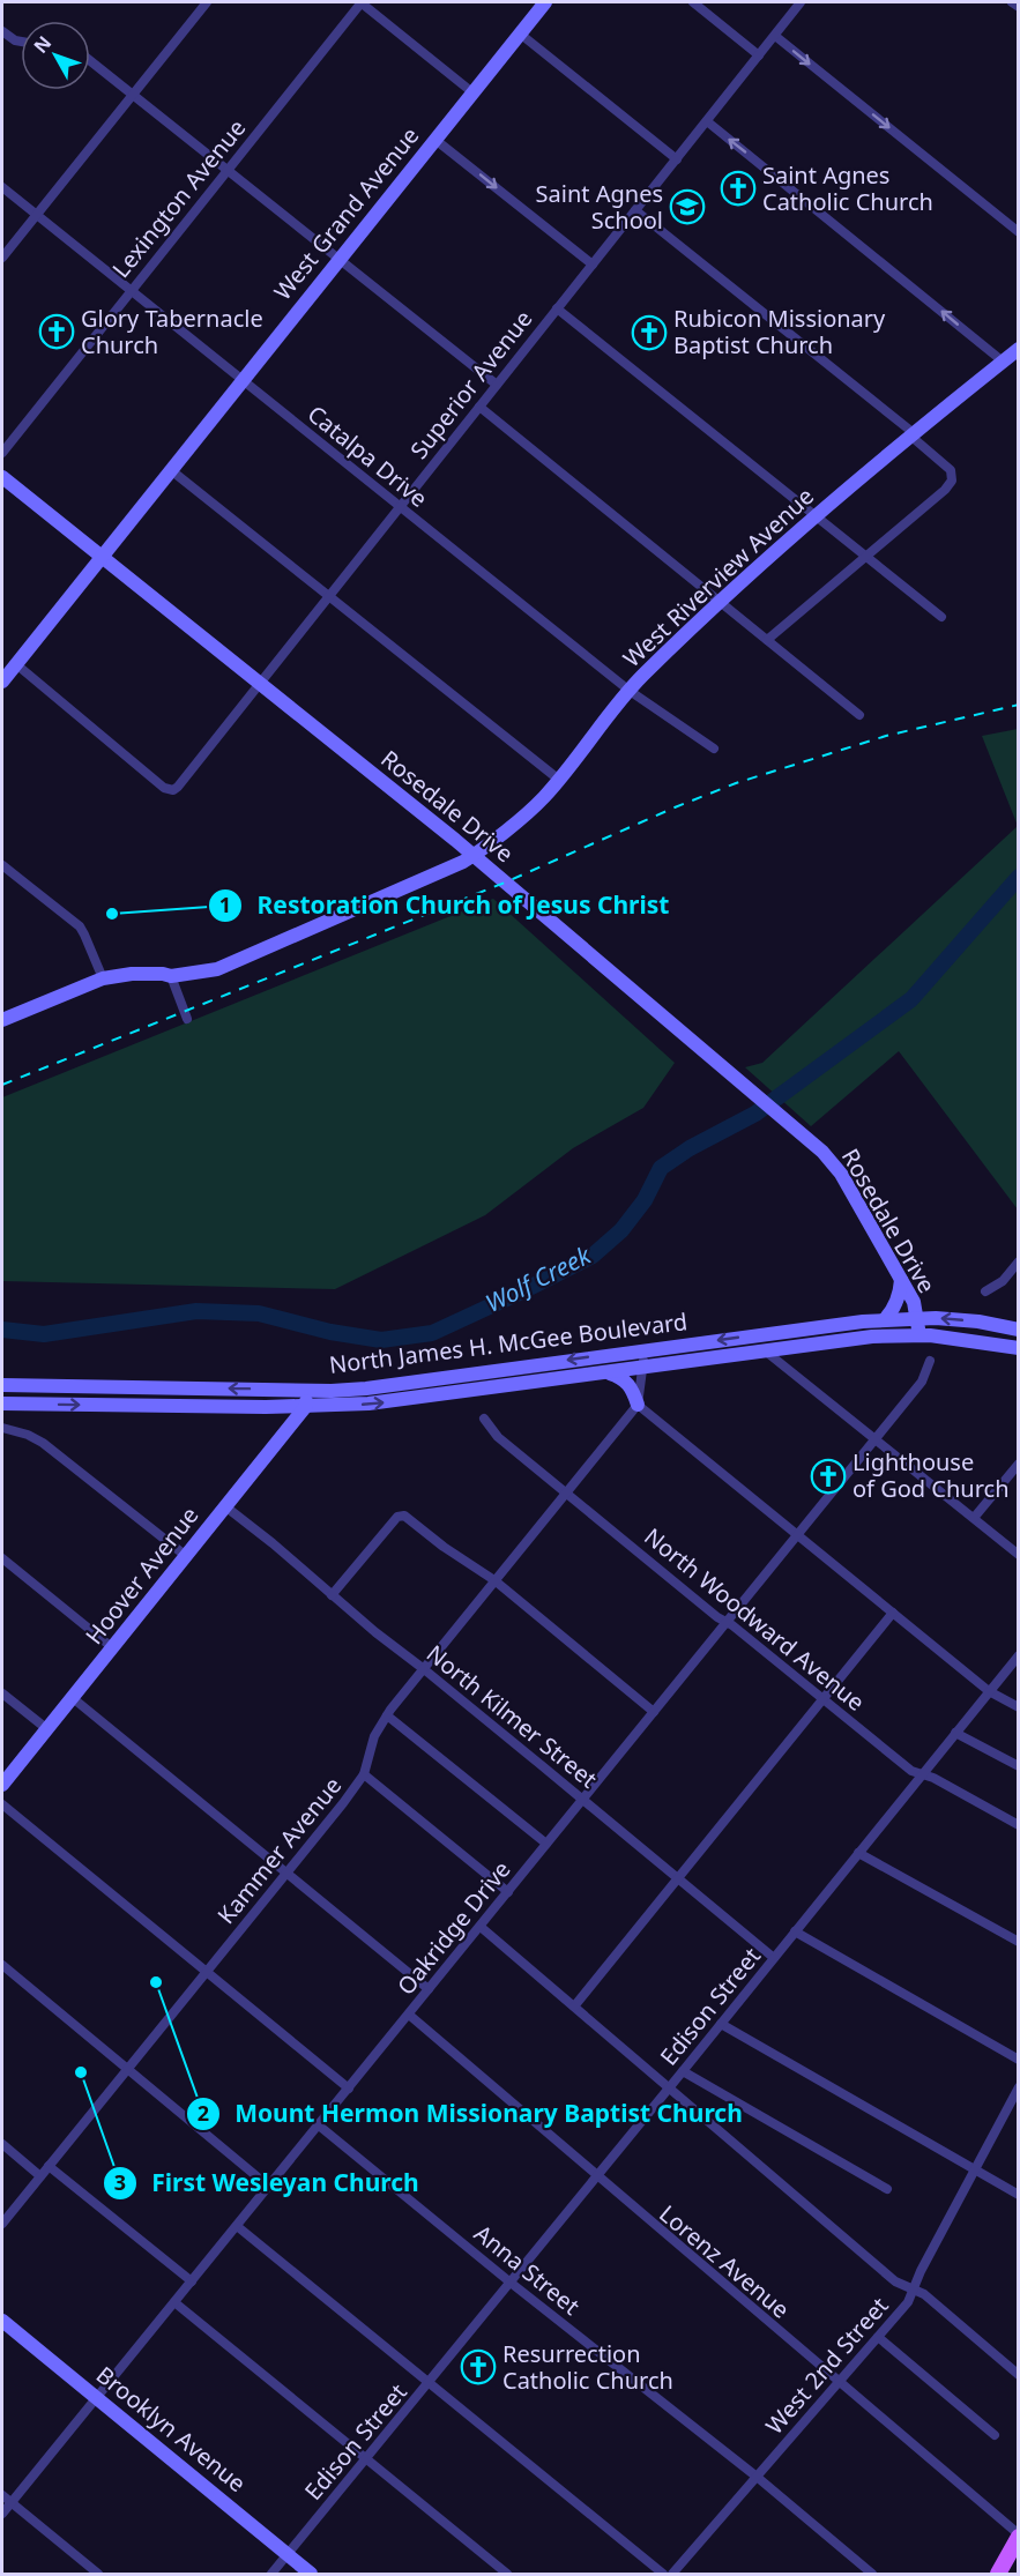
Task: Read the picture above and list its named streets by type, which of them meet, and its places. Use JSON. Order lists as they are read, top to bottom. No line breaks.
{"streets":{"street":["Lexington Avenue","West Grand Avenue","Superior Avenue","Catalpa Drive","West Riverview Avenue","Rosedale Drive","North James H. McGee Boulevard","Hoover Avenue","North Woodward Avenue","North Kilmer Street","Kammer Avenue","Oakridge Drive","Edison Street","Lorenz Avenue","Anna Street","West 2nd Street","Brooklyn Avenue"]},"crossings":[["Lexington Avenue","Catalpa Drive"],["West Grand Avenue","Superior Avenue"],["West Grand Avenue","Catalpa Drive"],["West Grand Avenue","Rosedale Drive"],["Superior Avenue","Catalpa Drive"],["Superior Avenue","Rosedale Drive"],["Catalpa Drive","West Riverview Avenue"],["West Riverview Avenue","Rosedale Drive"],["Rosedale Drive","North James H. McGee Boulevard"],["North James H. McGee Boulevard","Hoover Avenue"],["Hoover Avenue","North Kilmer Street"],["North Woodward Avenue","Kammer Avenue"],["North Woodward Avenue","Oakridge Drive"],["North Woodward Avenue","Edison Street"],["North Kilmer Street","Kammer Avenue"],["North Kilmer Street","Oakridge Drive"],["North Kilmer Street","Edison Street"],["Oakridge Drive","Lorenz Avenue"],["Oakridge Drive","Anna Street"],["Oakridge Drive","Brooklyn Avenue"],["Edison Street","Lorenz Avenue"],["Edison Street","Anna Street"],["Edison Street","Brooklyn Avenue"],["Lorenz Avenue","West 2nd Street"],["Anna Street","West 2nd Street"]],"water":["Wolf Creek"],"places":{"church":["Saint Agnes Catholic Church","Glory Tabernacle Church","Rubicon Missionary Baptist Church","Lighthouse of God Church","Resurrection Catholic Church"],"school or university":["Saint Agnes School"],"other":["Restoration Church of Jesus Christ","Mount Hermon Missionary Baptist Church","First Wesleyan Church"]},"north":"top left"}
